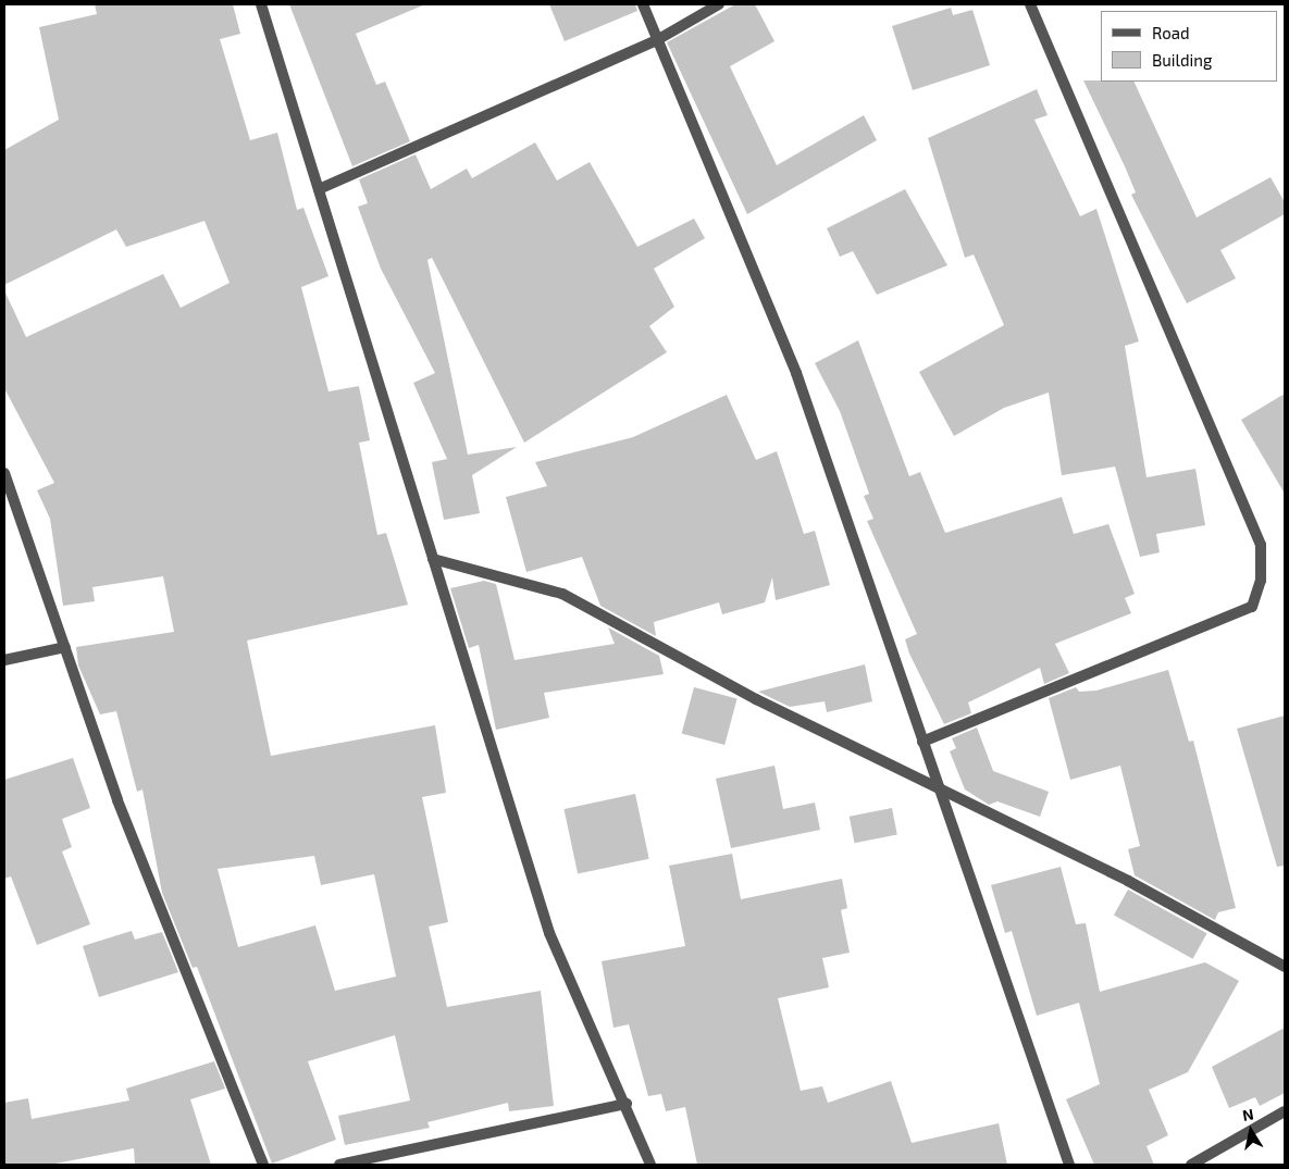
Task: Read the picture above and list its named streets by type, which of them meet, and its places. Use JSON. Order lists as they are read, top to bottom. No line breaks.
{"legend":["Road","Building"],"north":"top"}
